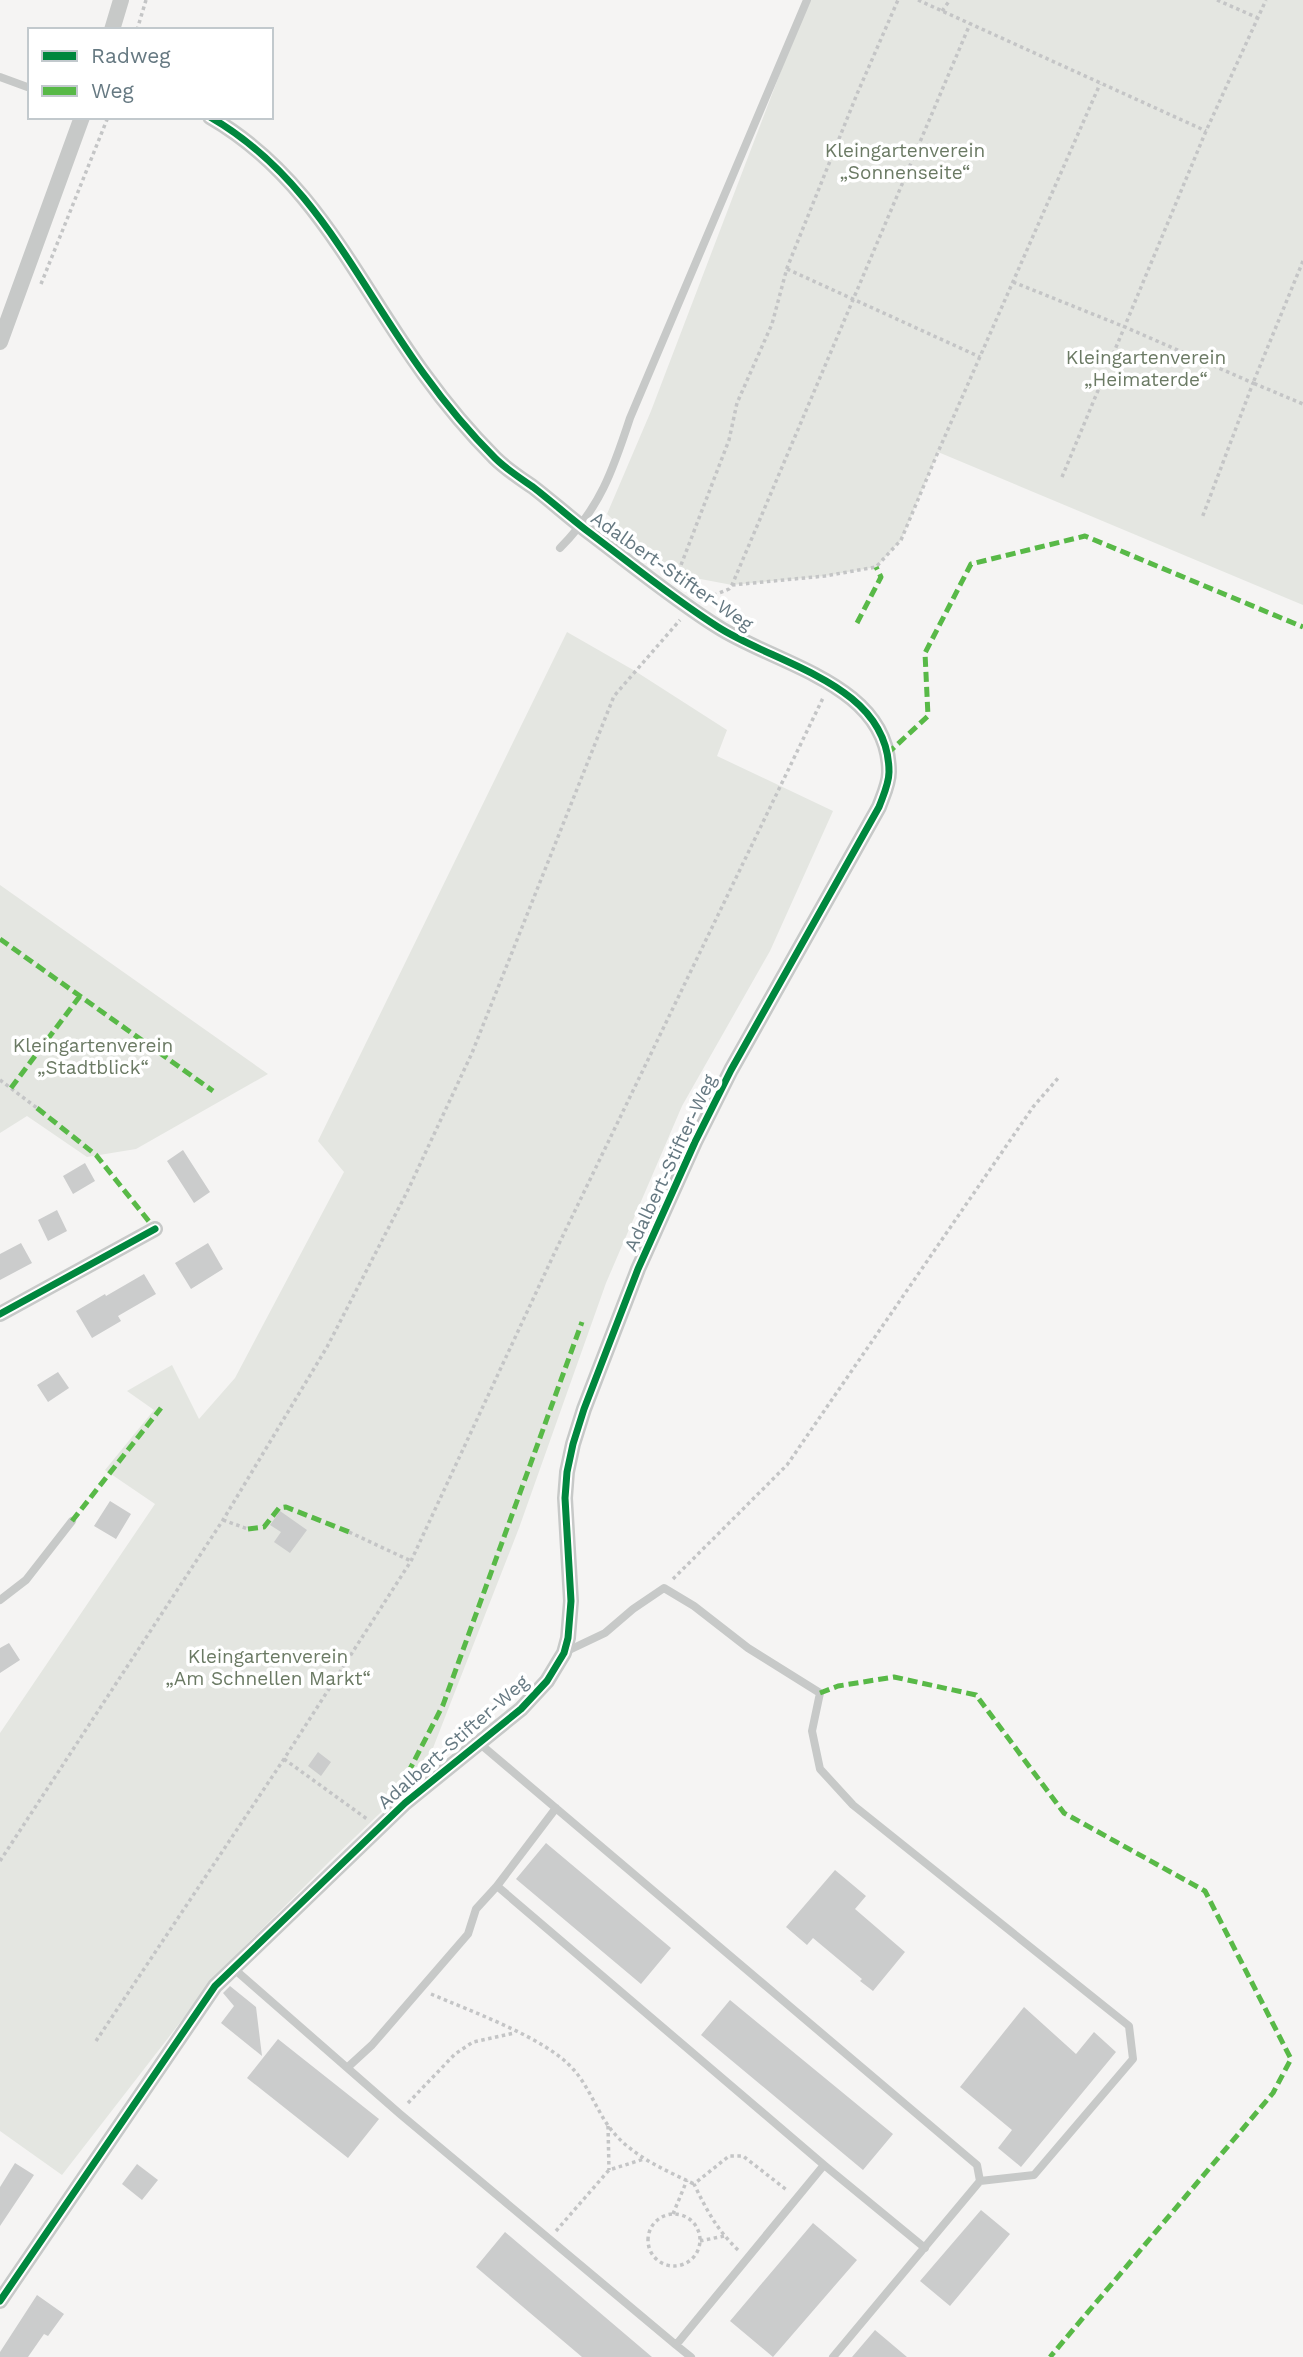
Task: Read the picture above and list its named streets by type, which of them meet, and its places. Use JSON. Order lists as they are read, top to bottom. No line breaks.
{"streets":{"street":["Adalbert-Stifter-Weg"]},"parks":["Kleingartenverein „Sonnenseite“","Kleingartenverein „Heimaterde“","Kleingartenverein „Stadtblick“","Kleingartenverein „Am Schnellen Markt“"],"legend":["Radweg","Weg"]}
